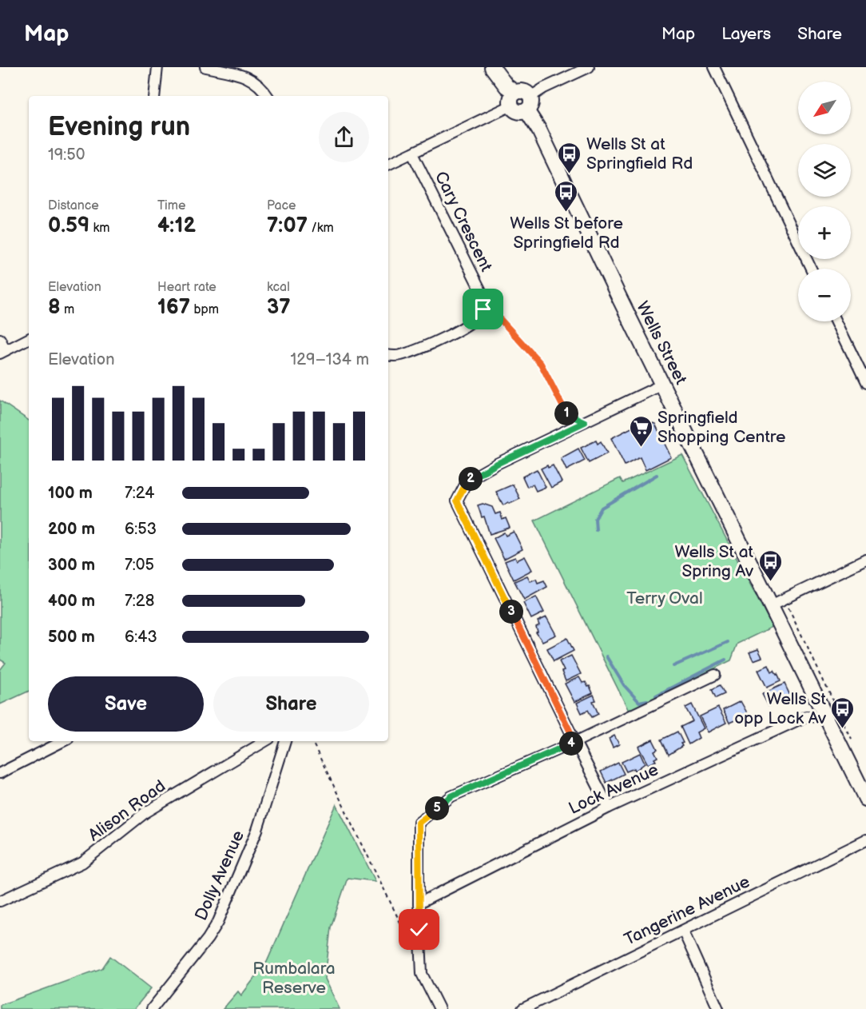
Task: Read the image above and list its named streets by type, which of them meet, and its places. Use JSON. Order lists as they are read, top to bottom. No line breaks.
{"streets":{"street":["Cary Crescent","Wells Street","Lock Avenue","Alison Road","Dolly Avenue","Tangerine Avenue"]},"crossings":[["Wells Street","Lock Avenue"]],"parks":["Terry Oval","Rumbalara Reserve"],"places":{"bus stop":["Wells St at Springfield Rd","Wells St before Springfield Rd","Wells St at Spring Av","Wells St opp Lock Av"],"supermarket":["Springfield Shopping Centre"]},"north":"bottom left","page":{"header":"Map","nav":["Map","Layers","Share"],"map_buttons":["+","−"],"heading":["Evening run","19:50"],"stats":[["Distance","0.59 km"],["Time","4:12"],["Pace","7:07 /km"],["Elevation","8 m"],["Heart rate","167 bpm"],["kcal","37"]],"chart":["Elevation","129–134 m"],"pins":["1","2","3","4","5"],"list":[{"name":"100 m","note":"7:24"},{"name":"200 m","note":"6:53"},{"name":"300 m","note":"7:05"},{"name":"400 m","note":"7:28"},{"name":"500 m","note":"6:43"}],"buttons":["Save","Share"]}}
